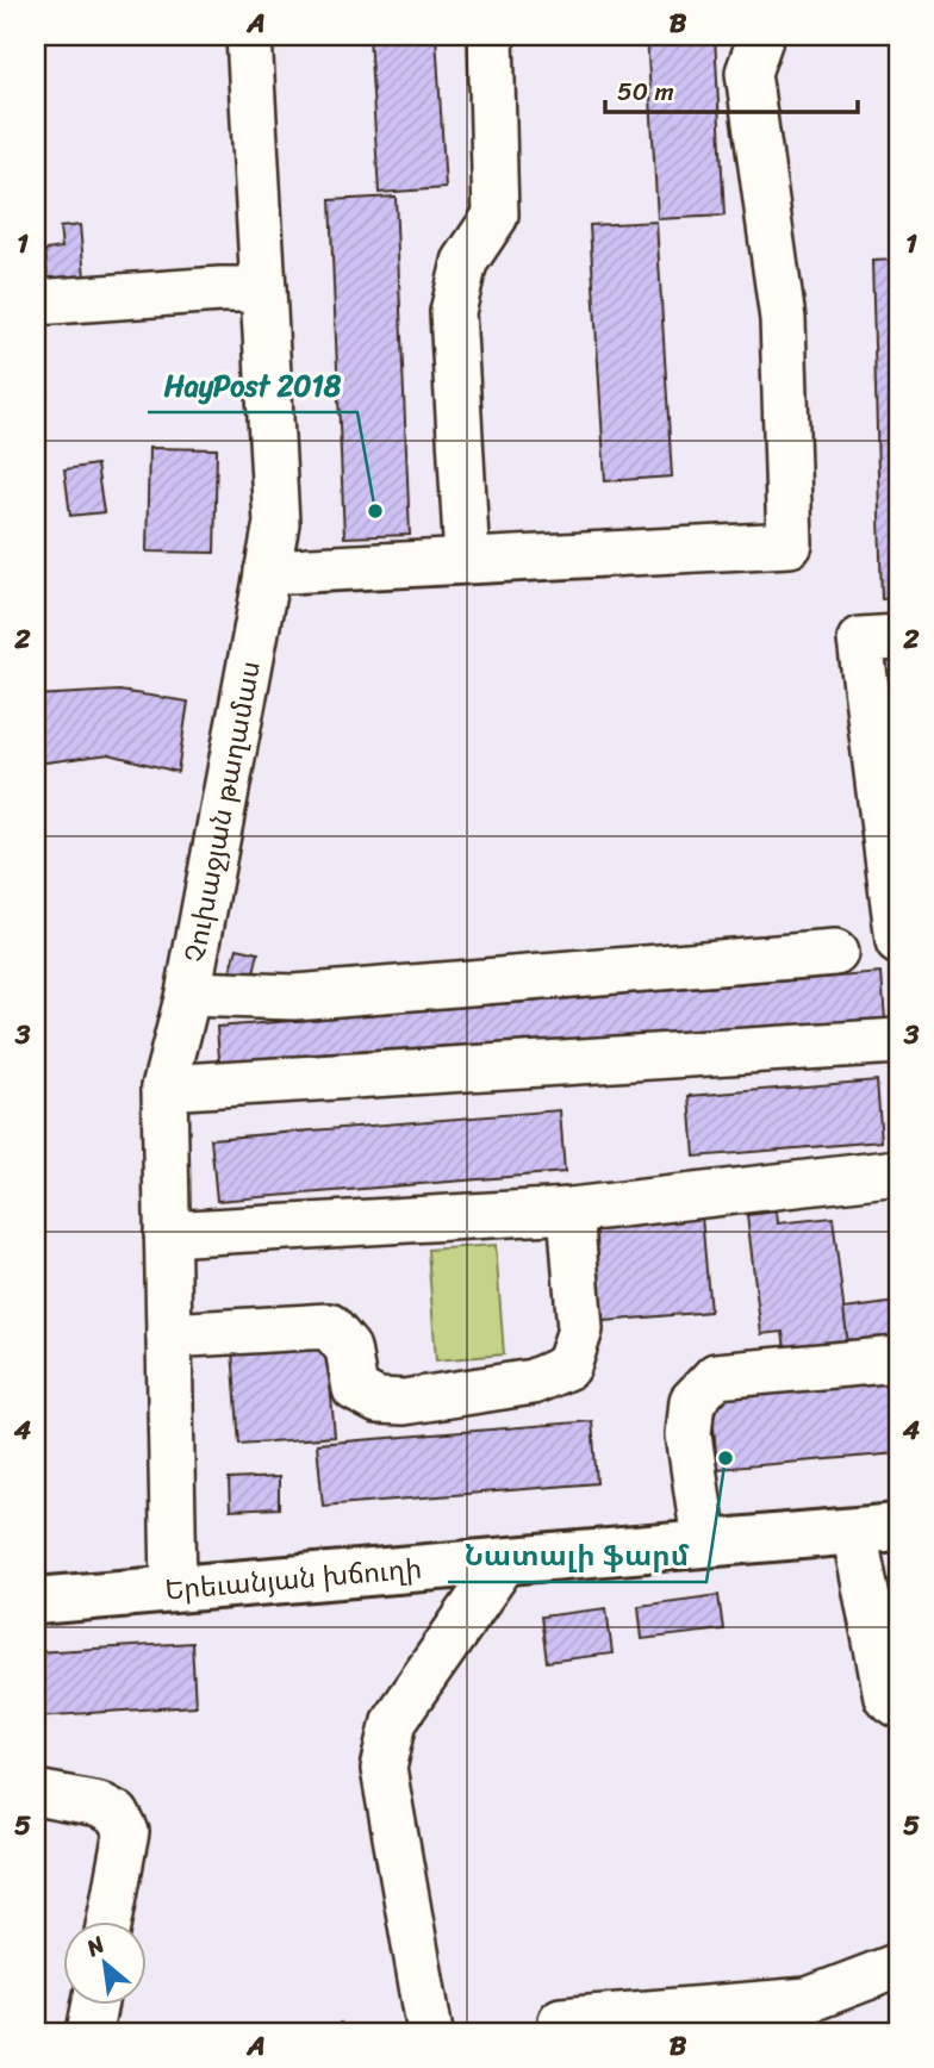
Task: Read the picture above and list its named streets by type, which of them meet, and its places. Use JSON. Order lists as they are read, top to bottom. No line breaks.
{"streets":{"highway":["Երեւանյան խճուղի"],"street":["Չուխաջյան թաղամաս"]},"crossings":[["Չուխաջյան թաղամաս","Երեւանյան խճուղի"]],"places":["HayPost 2018","Նատալի ֆարմ"],"scale_bar":"50 m","north":"top left","grid":{"columns":["A","B"],"rows":["1","2","3","4","5"]}}
